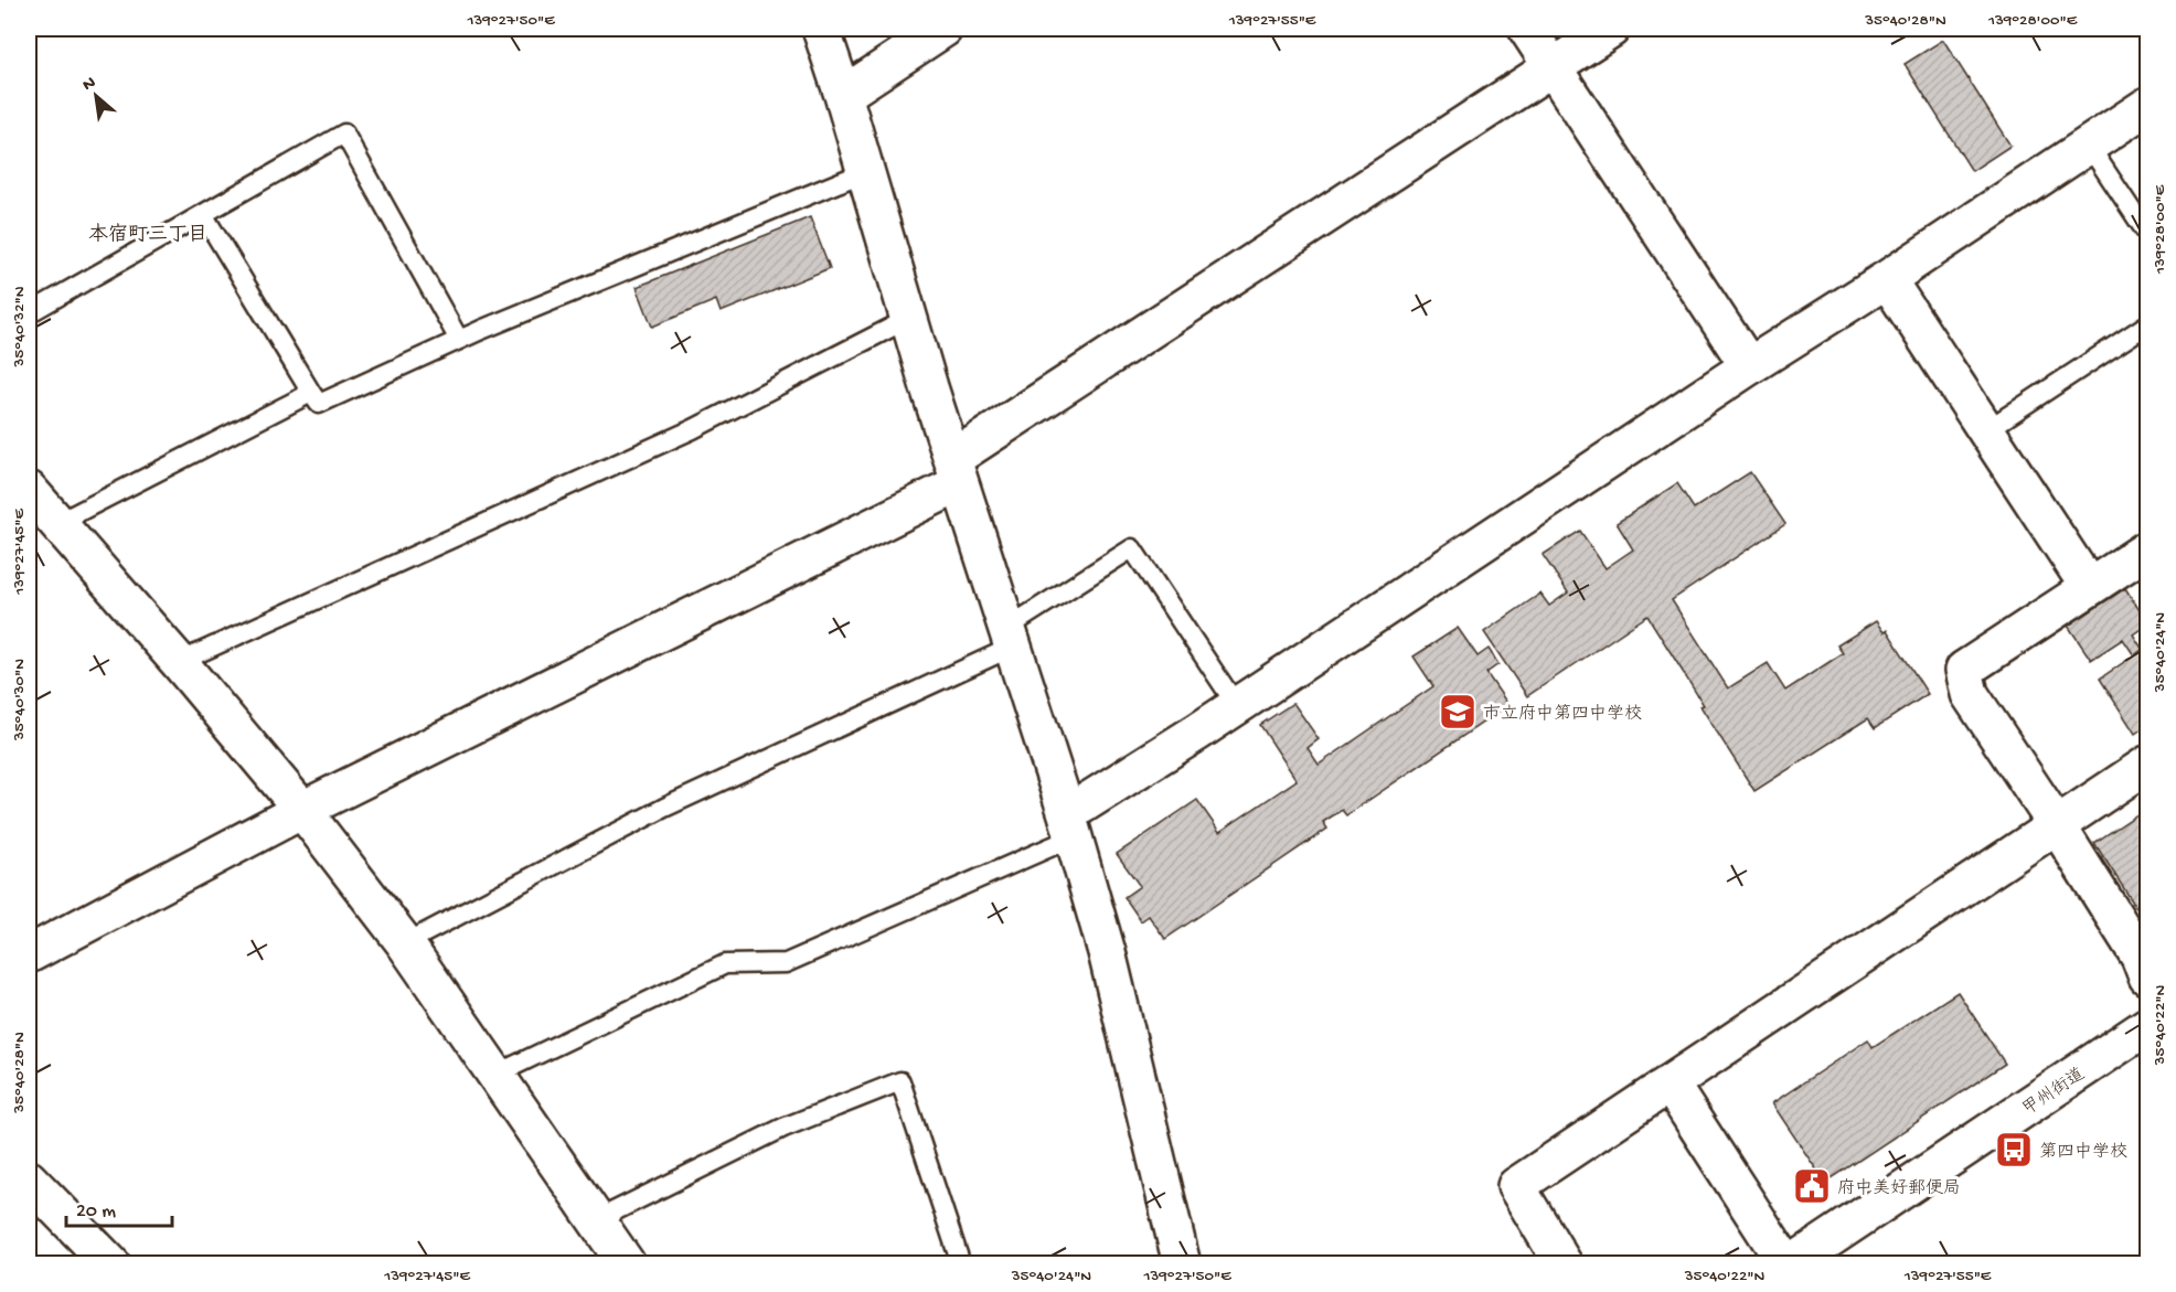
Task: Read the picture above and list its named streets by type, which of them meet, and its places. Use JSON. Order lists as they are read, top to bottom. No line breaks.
{"streets":{"main road":["甲州街道"]},"districts":["本宿町三丁目"],"places":{"school or university":["市立府中第四中学校"],"bus stop":["第四中学校"],"public building":["府中美好郵便局"]},"scale_bar":"20 m","north":"top left","coordinates":["139°27'50\"E","139°27'55\"E","35°40'28\"N","139°28'00\"E","35°40'32\"N","139°27'45\"E","35°40'24\"N","35°40'30\"N","35°40'22\"N"]}
